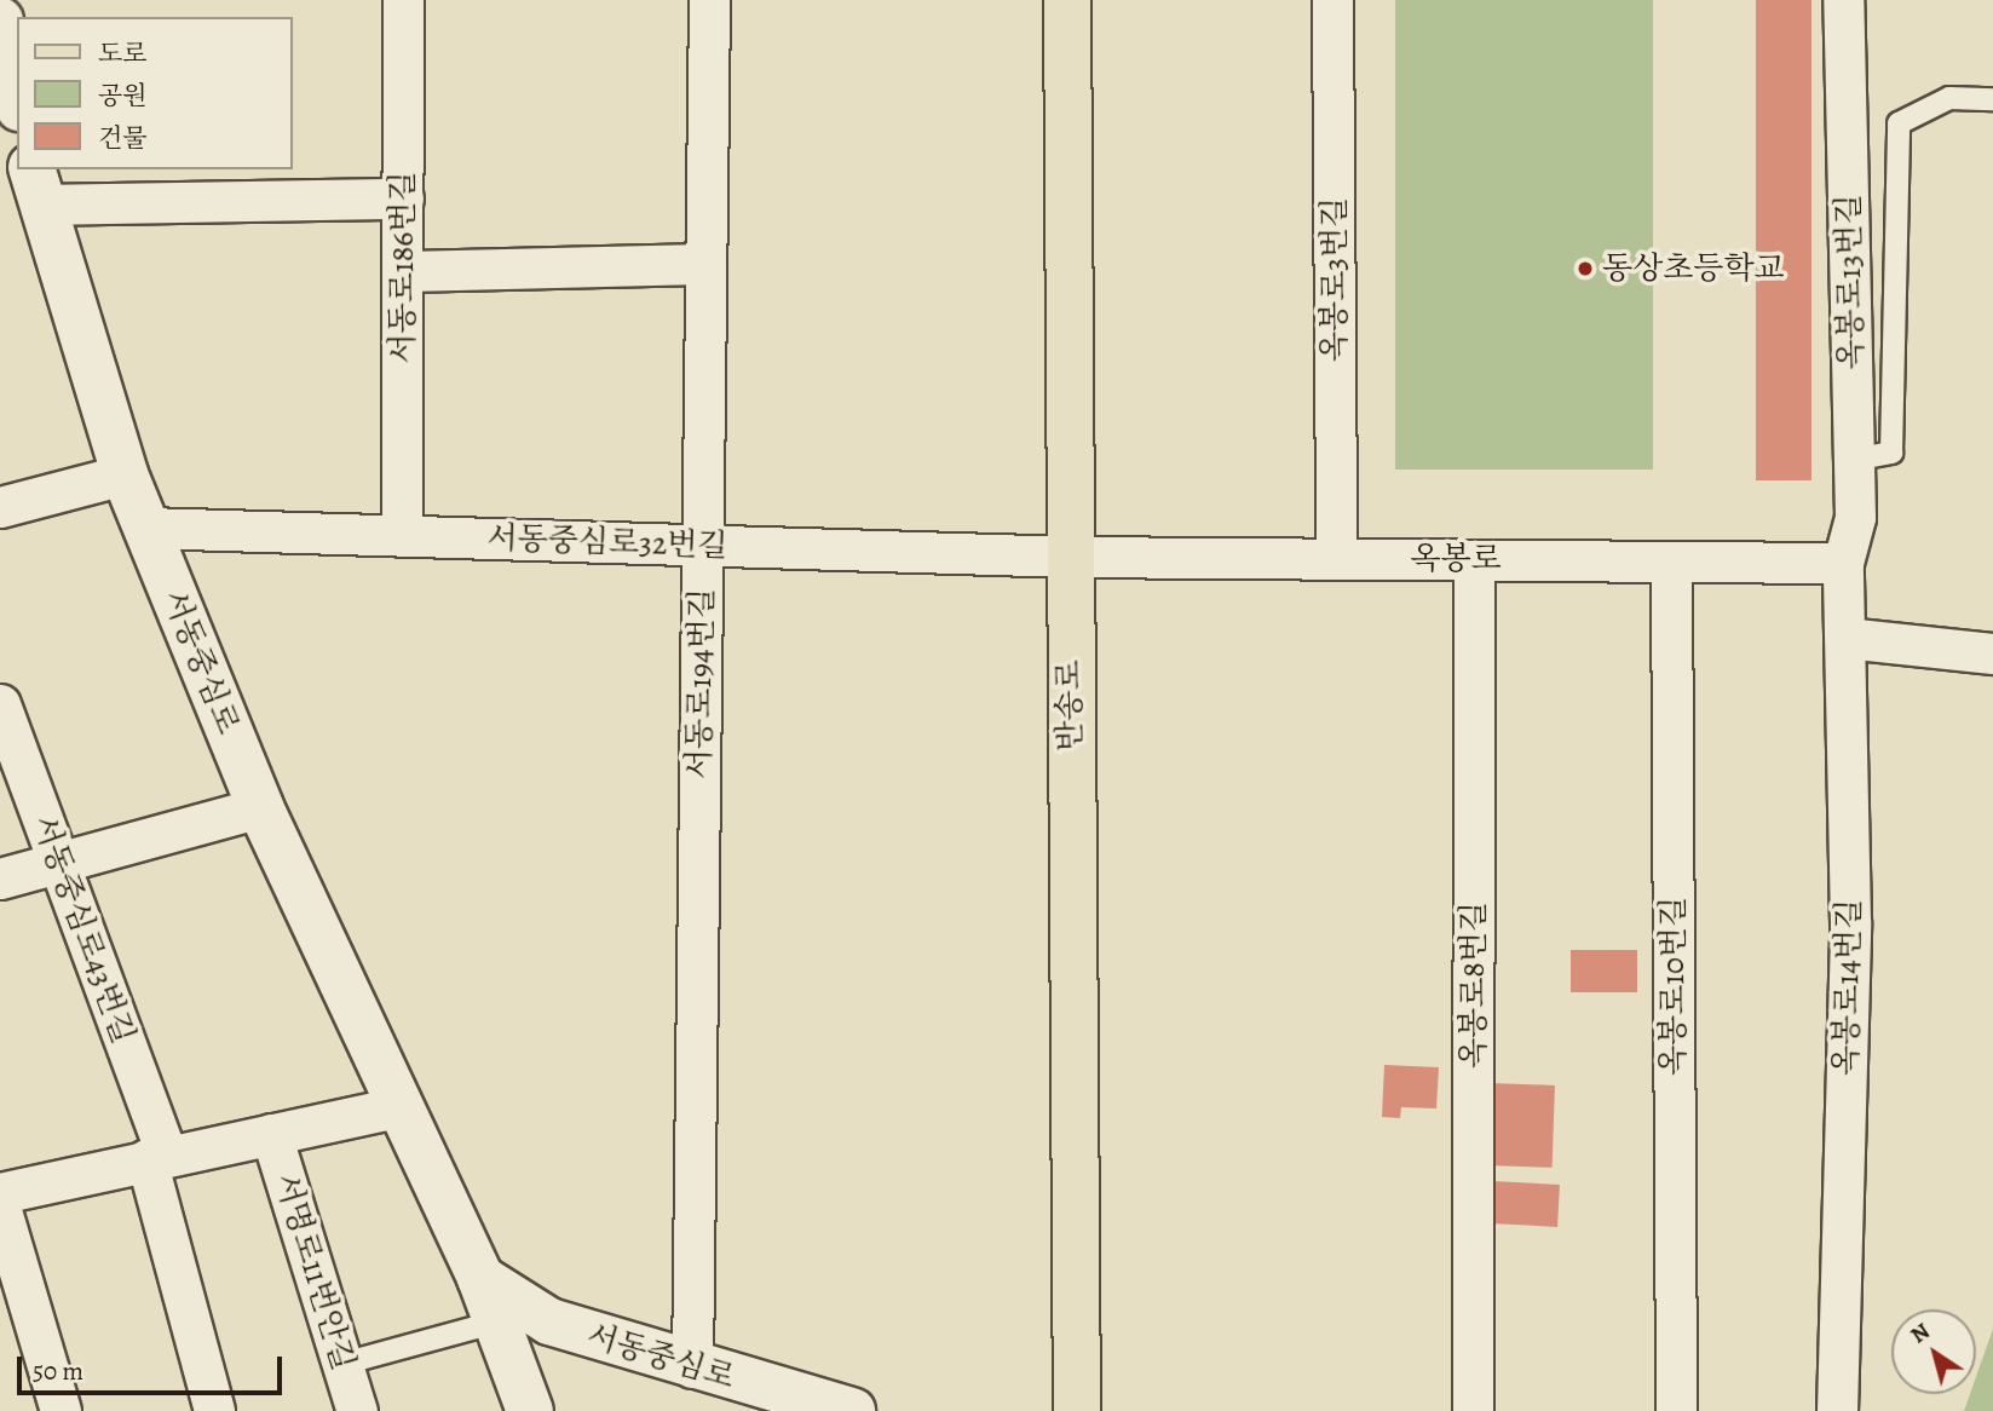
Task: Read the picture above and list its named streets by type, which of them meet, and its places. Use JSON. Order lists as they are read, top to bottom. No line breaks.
{"streets":{"main road":["반송로"],"street":["서동로186번길","옥봉로3번길","옥봉로13번길","서동중심로32번길","옥봉로","서동중심로","서동로194번길","서동중심로43번길","옥봉로8번길","옥봉로10번길","옥봉로14번길","서명로11번안길"]},"crossings":[["서동로186번길","서동중심로32번길"],["서동로186번길","서동중심로"],["옥봉로3번길","옥봉로"],["옥봉로13번길","옥봉로"],["옥봉로13번길","옥봉로14번길"],["서동중심로32번길","옥봉로"],["서동중심로32번길","서동중심로"],["서동중심로32번길","서동로194번길"],["서동중심로32번길","반송로"],["옥봉로","반송로"],["옥봉로","옥봉로8번길"],["옥봉로","옥봉로10번길"],["옥봉로","옥봉로14번길"],["서동중심로","서동로194번길"]],"places":["동상초등학교"],"legend":["도로","공원","건물"],"scale_bar":"50 m","north":"top left"}
